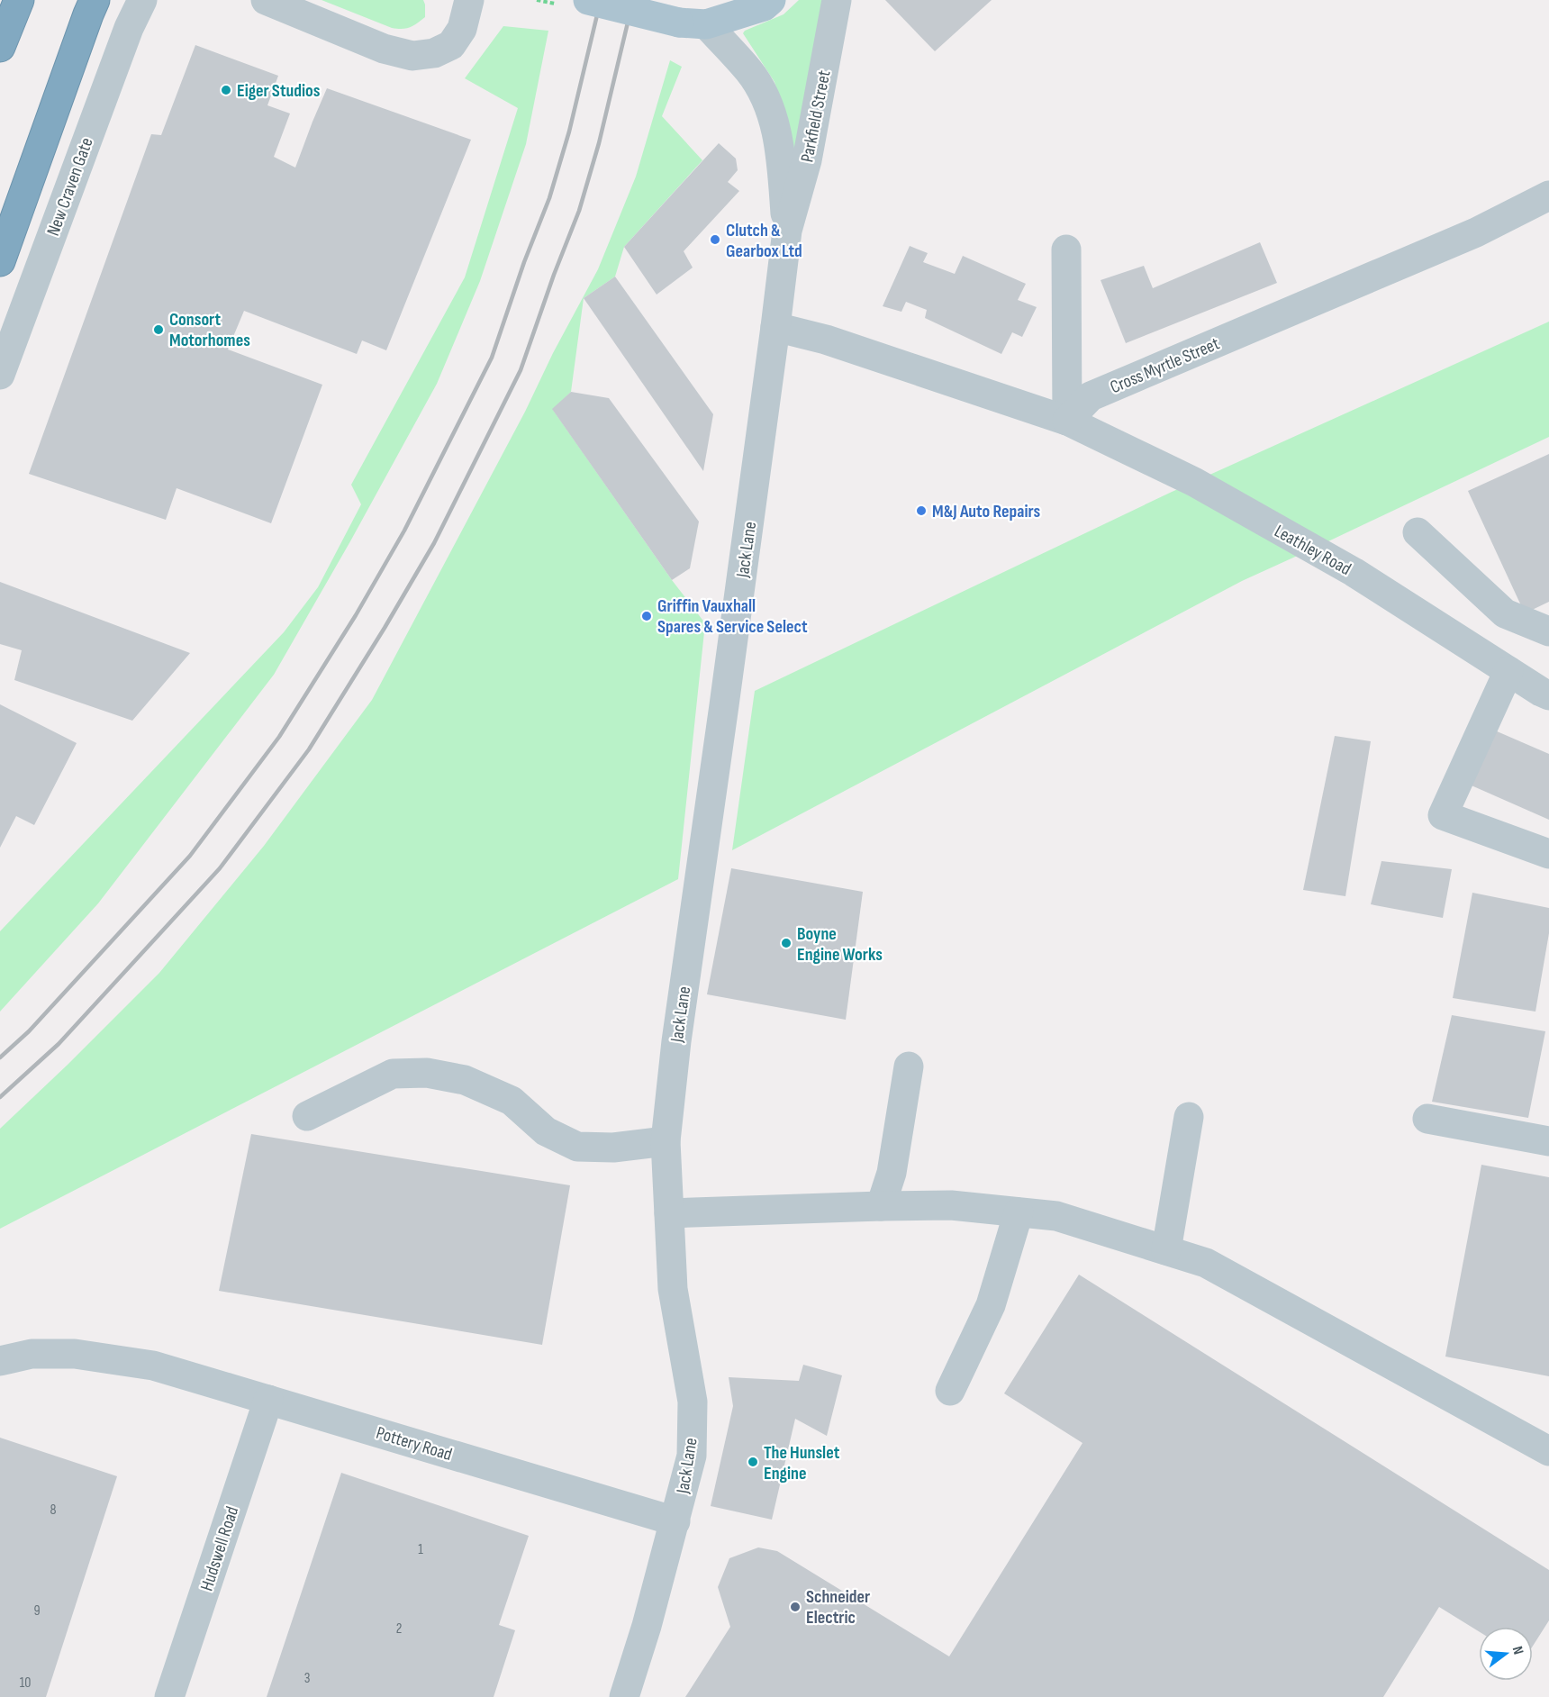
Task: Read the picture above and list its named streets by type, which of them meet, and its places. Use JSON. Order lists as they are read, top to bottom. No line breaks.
{"streets":{"street":["Parkfield Street","New Craven Gate","Cross Myrtle Street","Jack Lane","Leathley Road","Pottery Road","Hudswell Road"]},"crossings":[["Parkfield Street","Jack Lane"],["Cross Myrtle Street","Leathley Road"],["Jack Lane","Pottery Road"],["Pottery Road","Hudswell Road"]],"places":["Eiger Studios","Clutch & Gearbox Ltd","Consort Motorhomes","M&J Auto Repairs","Griffin Vauxhall Spares & Service Select","Boyne Engine Works","The Hunslet Engine","Schneider Electric"],"house_numbers":["8","1","9","2","3","10"],"north":"right"}
